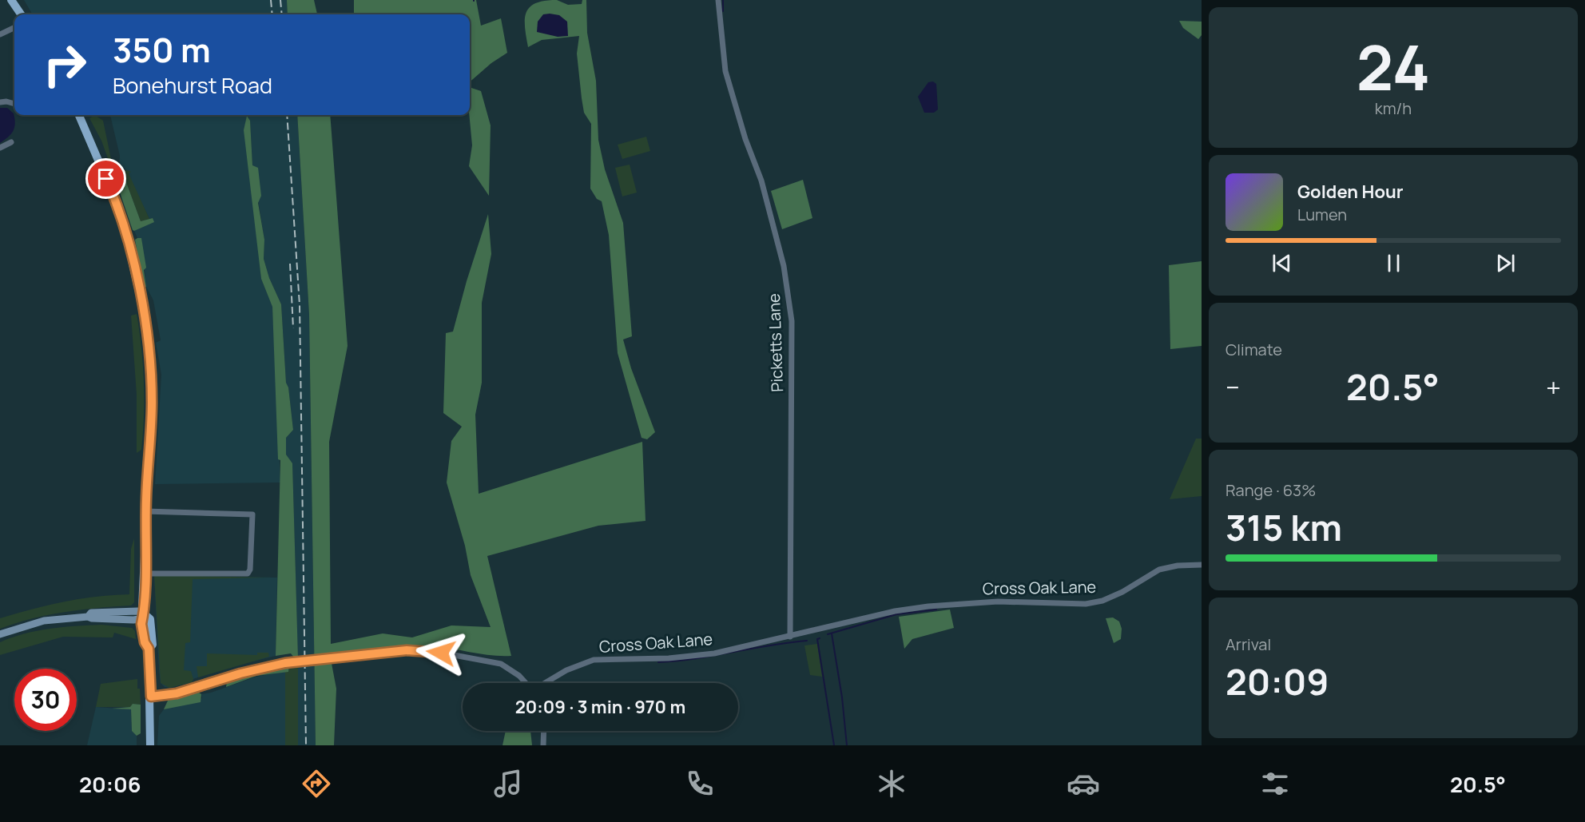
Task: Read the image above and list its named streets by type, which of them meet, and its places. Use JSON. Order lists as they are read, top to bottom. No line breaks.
{"streets":{"street":["Picketts Lane","Cross Oak Lane"]},"crossings":[["Picketts Lane","Cross Oak Lane"]],"page":{"tile":[["24","km/h"],"Climate",["Range · 63%","315 km"],["Arrival","20:09"]],"turn":["350 m","Bonehurst Road"],"song":["Golden Hour","Lumen"],"heat":["−","20.5°","+"],"limit":"30","trip":"20:09 · 3 min · 970 m","tabs":["20:06","20.5°"]}}
